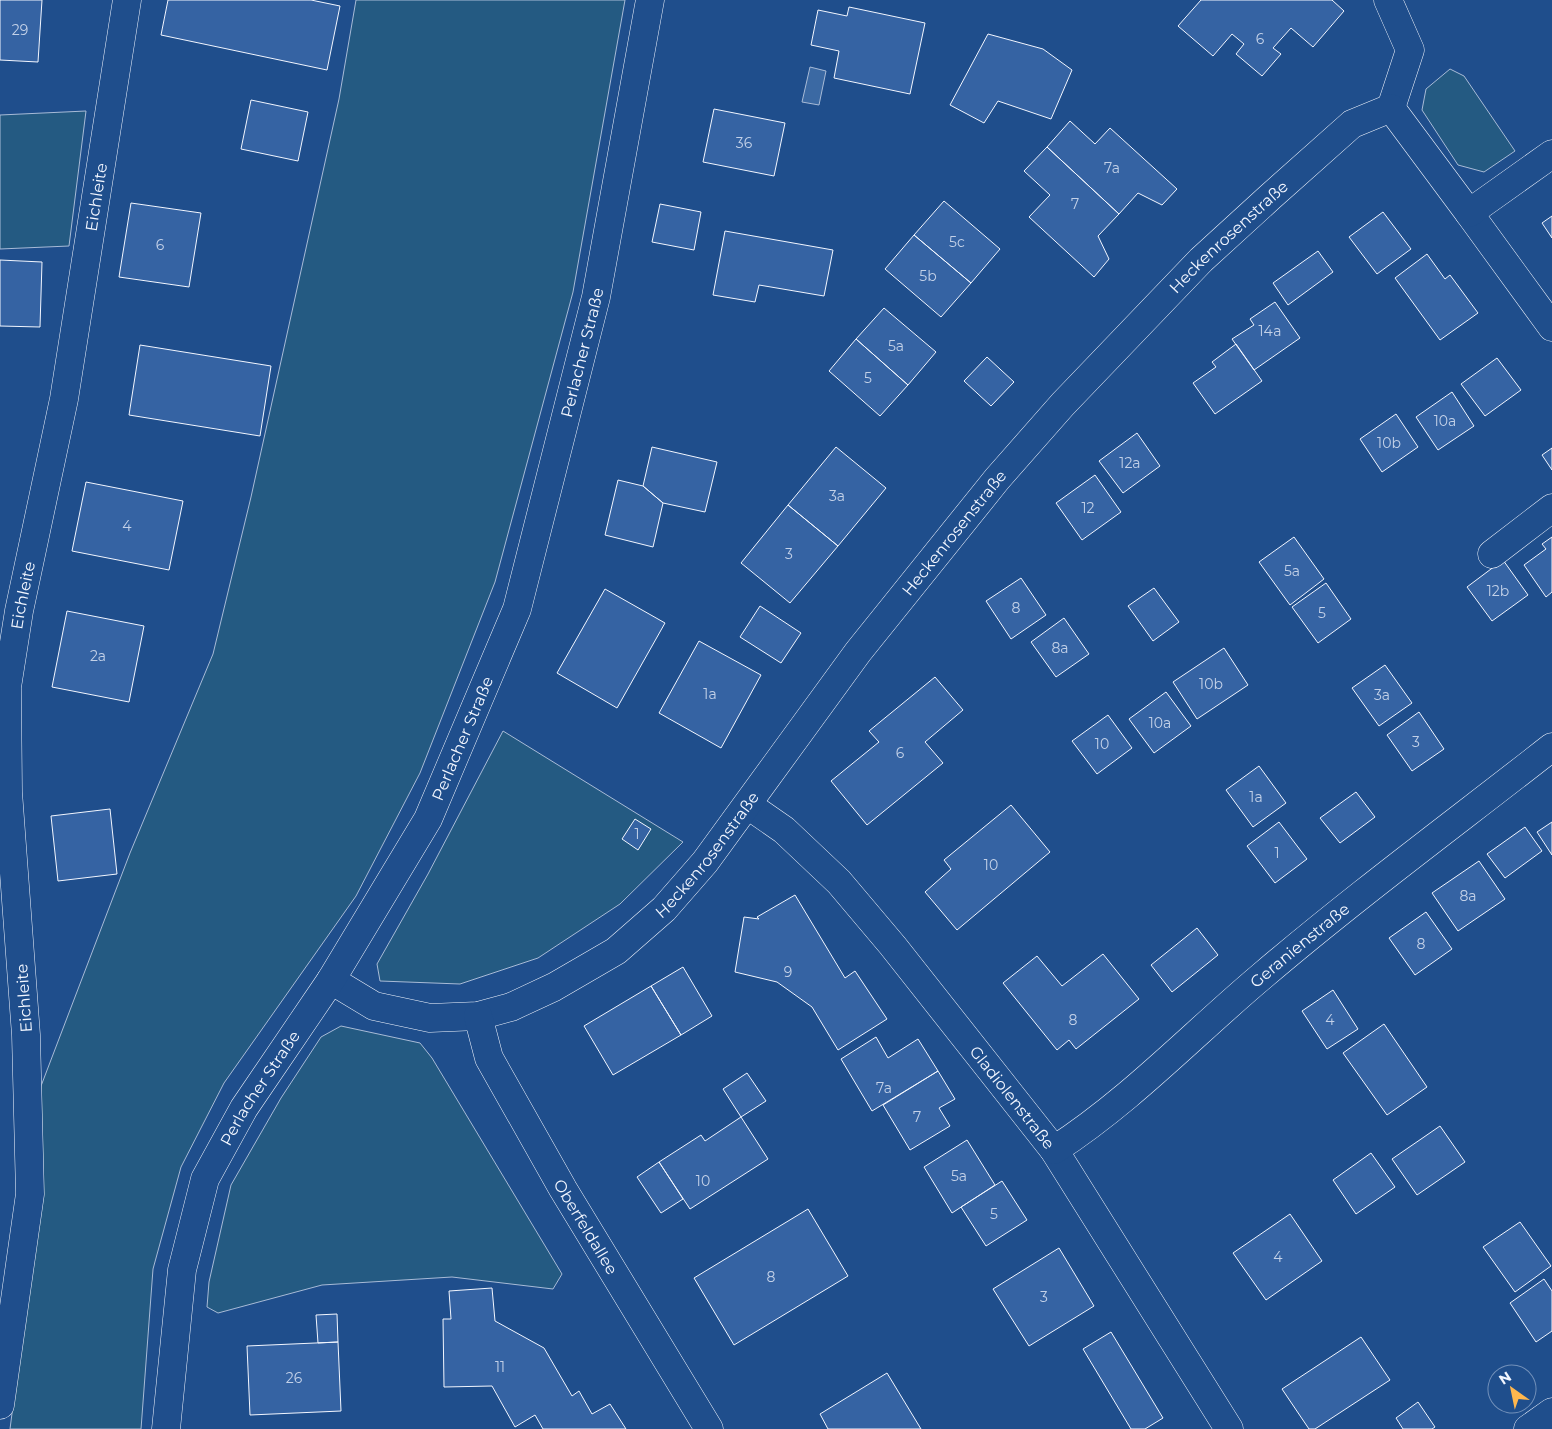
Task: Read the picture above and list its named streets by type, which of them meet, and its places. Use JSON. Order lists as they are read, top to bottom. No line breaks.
{"streets":{"street":["Eichleite","Heckenrosenstraße","Perlacher Straße","Geranienstraße","Gladiolenstraße","Oberfeldallee"]},"crossings":[["Heckenrosenstraße","Perlacher Straße"],["Heckenrosenstraße","Gladiolenstraße"],["Heckenrosenstraße","Oberfeldallee"],["Geranienstraße","Gladiolenstraße"]],"house_numbers":["29","6","36","7a","7","5c","6","5b","14a","5a","5","10a","10b","12a","3a","12","4","3","5a","12b","8","5","8a","2a","10b","1a","3a","10a","3","10","6","1a","1","1","10","8a","8","9","8","4","7a","7","5a","10","5","4","8","3","11","26"],"north":"top left"}
